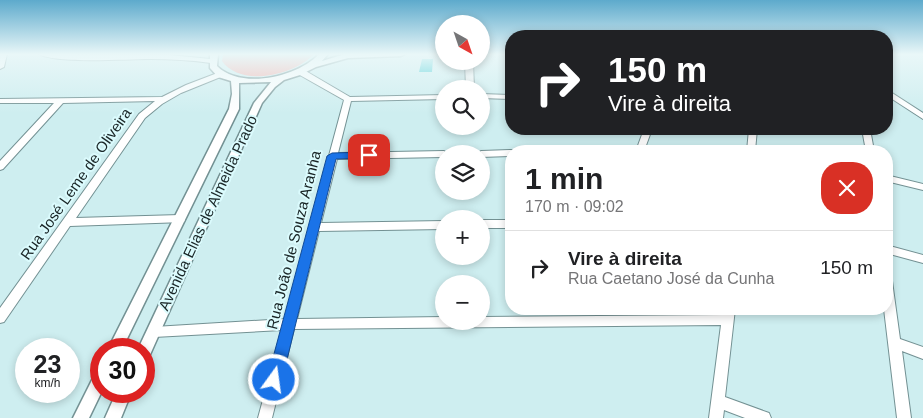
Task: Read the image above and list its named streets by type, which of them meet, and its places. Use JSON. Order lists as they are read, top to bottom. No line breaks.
{"streets":{"street":["Rua José Leme de Oliveira","Avenida Elias de Almeida Prado","Rua João de Souza Aranha"]},"north":"bottom right","page":{"map_buttons":["+","−"],"turn":["150 m","Vire à direita"],"heading":["1 min","170 m · 09:02"],"list":[{"name":"Vire à direita","note":"Rua Caetano José da Cunha","value":"150 m"}],"speed":"23 km/h","limit":"30"}}
